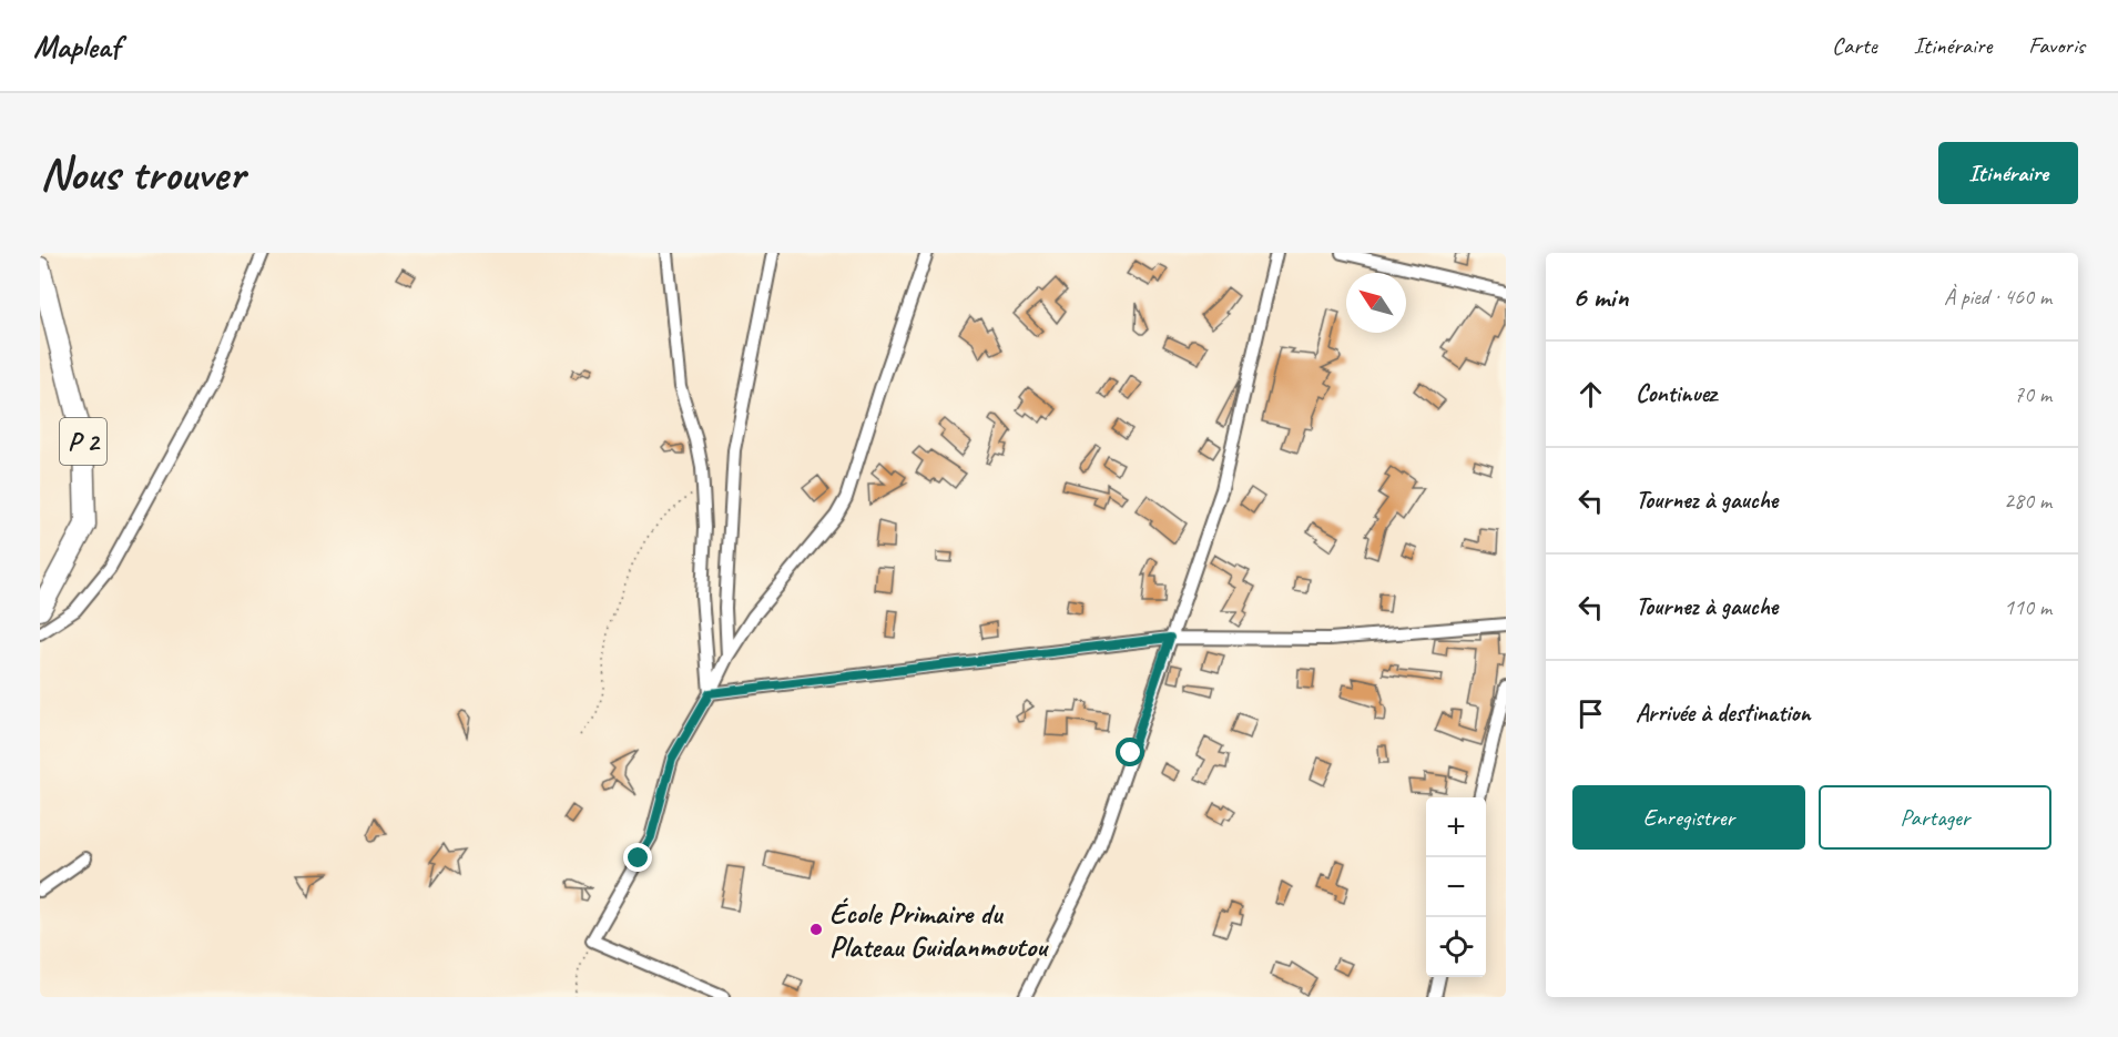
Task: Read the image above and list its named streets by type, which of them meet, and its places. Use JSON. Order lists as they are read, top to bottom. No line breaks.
{"streets":{"main road":["P 2"]},"places":["École Primaire du Plateau Guidanmoutou"],"north":"top left","page":{"header":"Mapleaf","nav":["Carte","Itinéraire","Favoris"],"buttons":["Itinéraire",["Enregistrer","Partager"]],"title":"Nous trouver","heading":["6 min","À pied · 460 m"],"list":[["Continuez","70 m"],["Tournez à gauche","280 m"],["Tournez à gauche","110 m"],"Arrivée à destination"],"map_buttons":["+","−"]}}
